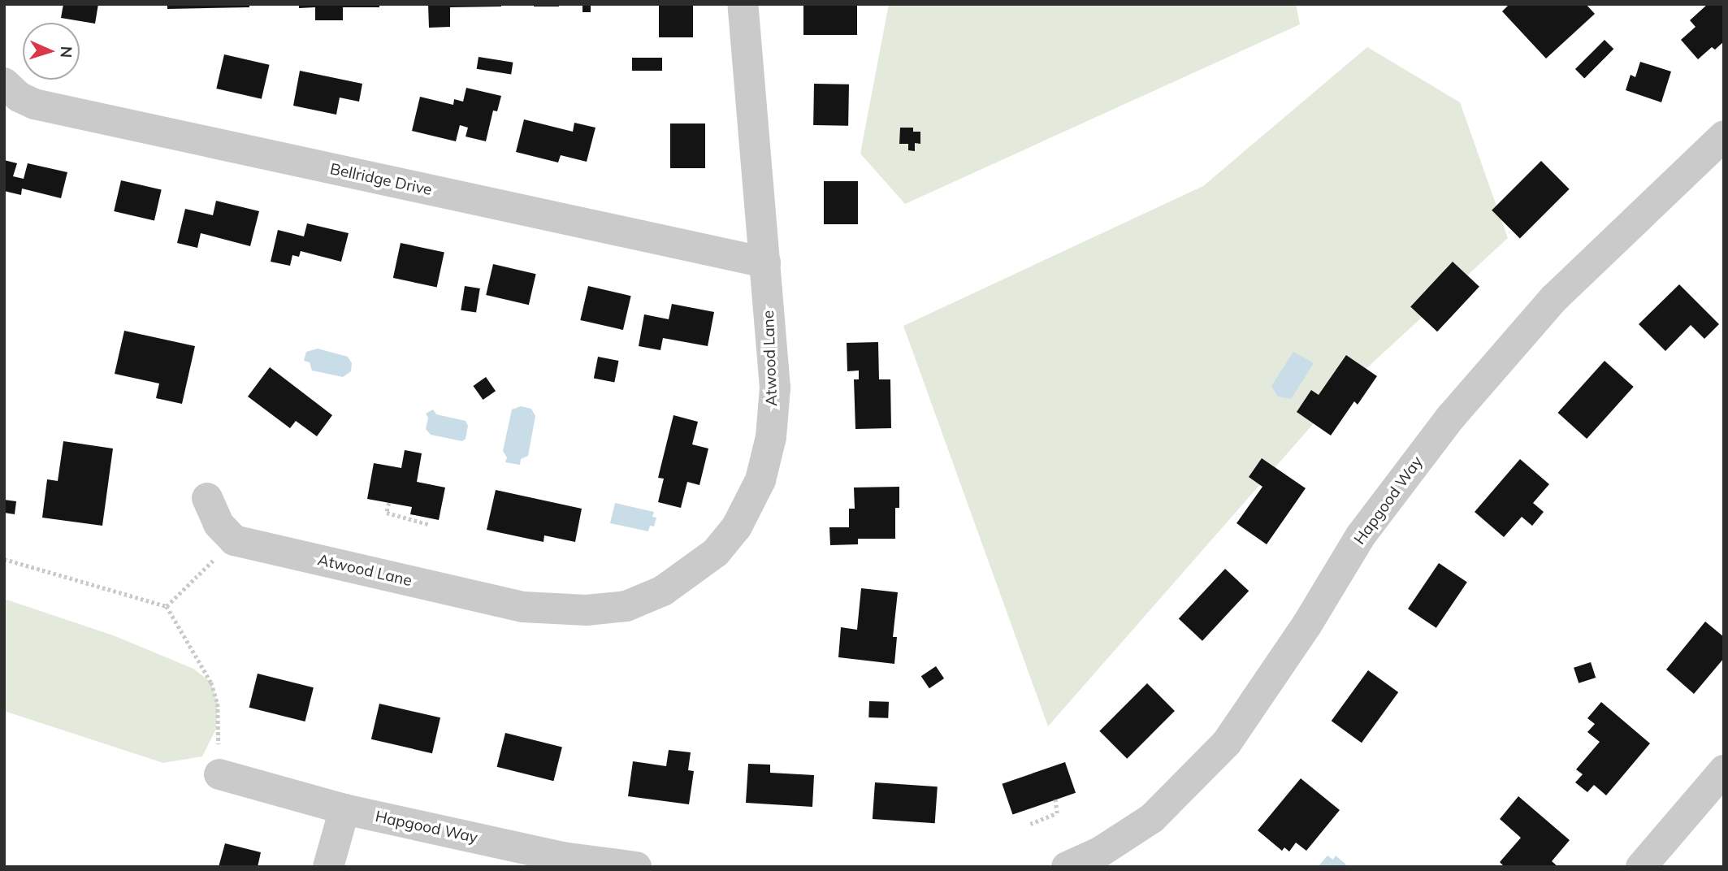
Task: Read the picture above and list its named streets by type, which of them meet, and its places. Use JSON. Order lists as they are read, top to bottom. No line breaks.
{"streets":{"street":["Bellridge Drive","Atwood Lane","Hapgood Way"]},"crossings":[["Bellridge Drive","Atwood Lane"]],"north":"right"}
